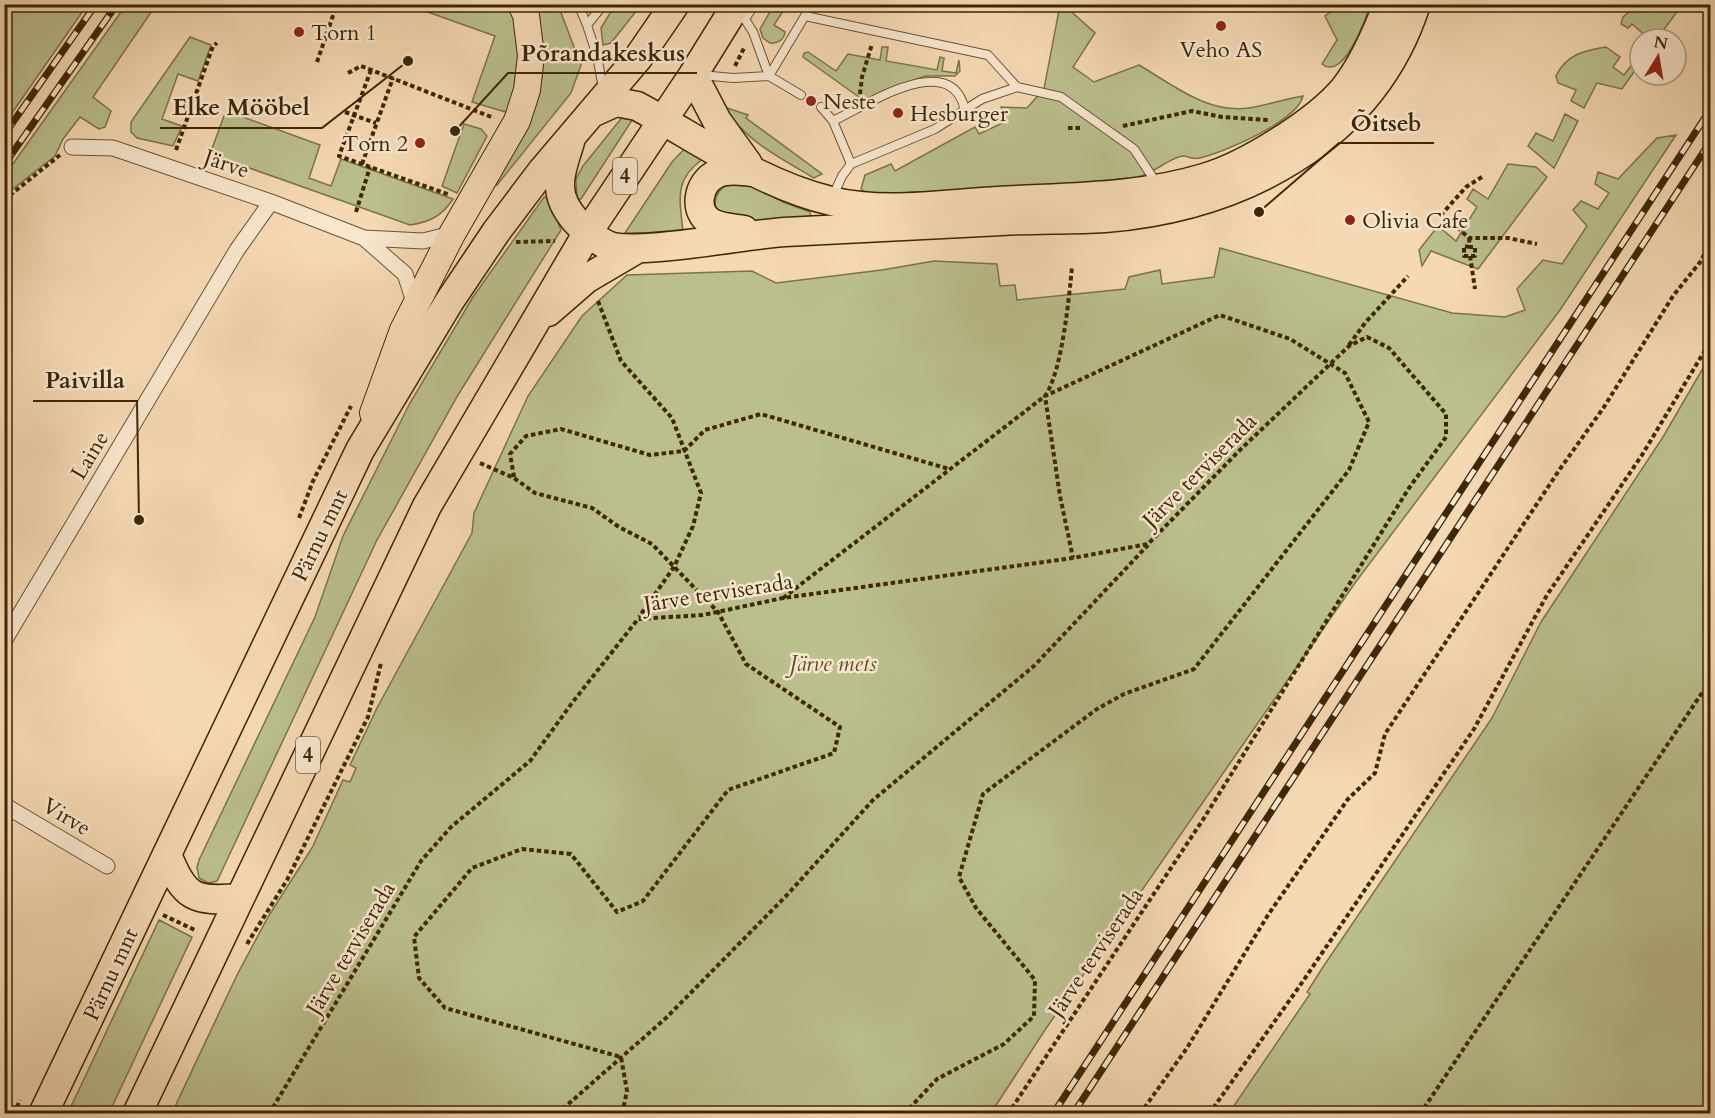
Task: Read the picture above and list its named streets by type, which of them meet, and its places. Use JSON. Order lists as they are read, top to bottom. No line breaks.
{"streets":{"highway":["4","Pärnu mnt"],"street":["Järve","Laine","Virve"],"path":["Järve terviserada"]},"crossings":[["Järve","Laine"]],"parks":["Järve mets"],"places":["Veho AS","Torn 1","Elke Mööbel","Neste","Hesburger","Põrandakeskus","Torn 2","Õitseb","Olivia Cafe","Paivilla"],"north":"top"}
